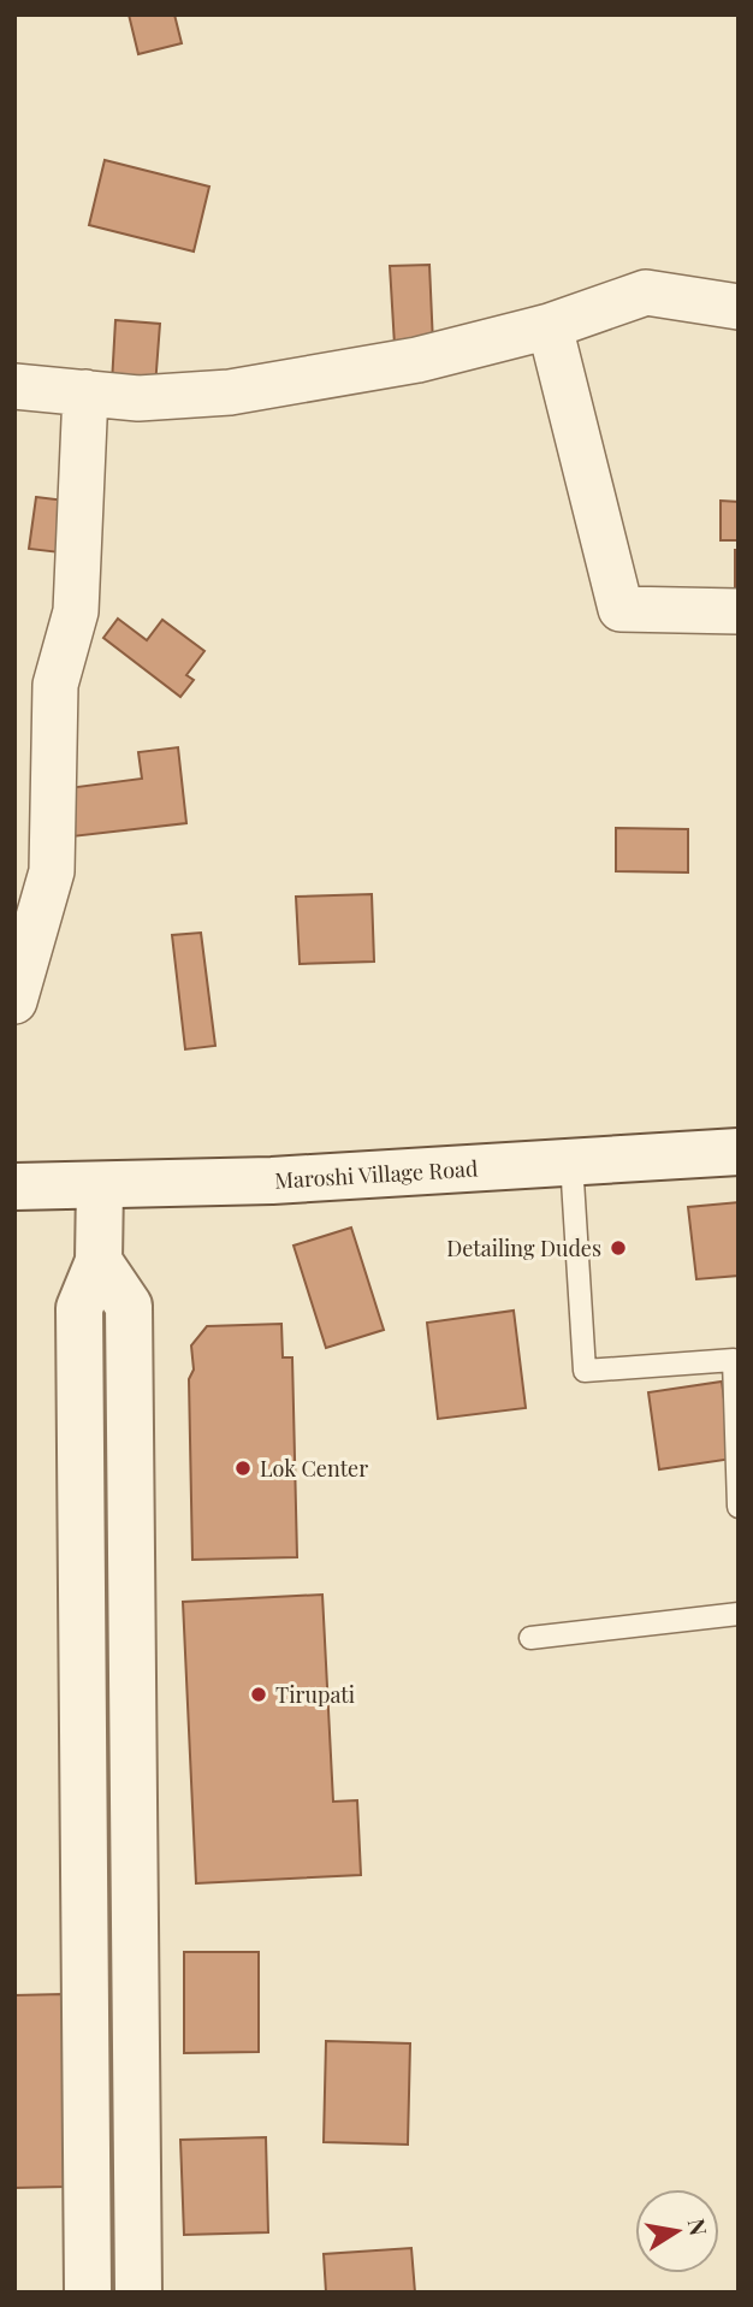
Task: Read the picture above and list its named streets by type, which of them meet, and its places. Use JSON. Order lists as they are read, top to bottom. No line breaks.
{"streets":{"street":["Maroshi Village Road"]},"places":["Detailing Dudes","Lok Center","Tirupati"],"north":"right"}
